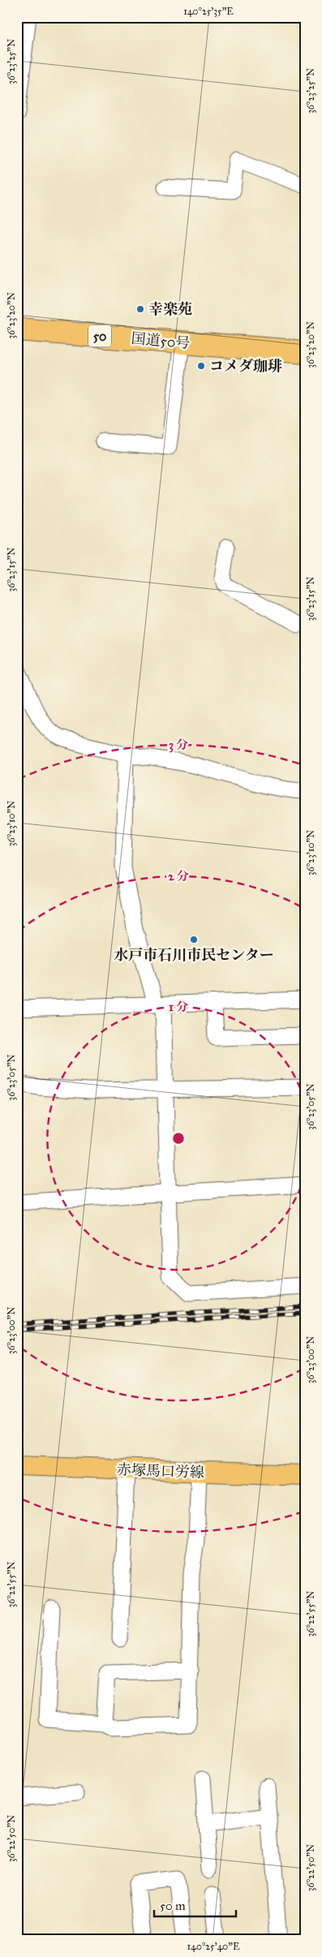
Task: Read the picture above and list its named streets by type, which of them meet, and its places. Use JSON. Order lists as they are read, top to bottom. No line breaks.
{"streets":{"highway":["50","国道50号"],"main road":["赤塚馬口労線"]},"places":["幸楽苑","コメダ珈琲","水戸市石川市民センター"],"scale_bar":"50 m","coordinates":["140°25'35\"E","36°23'25\"N","36°23'20\"N","36°23'15\"N","36°23'10\"N","36°23'05\"N","36°23'00\"N","36°22'55\"N","36°22'50\"N","140°25'40\"E"],"rings":["3 分","2 分","1 分"]}
